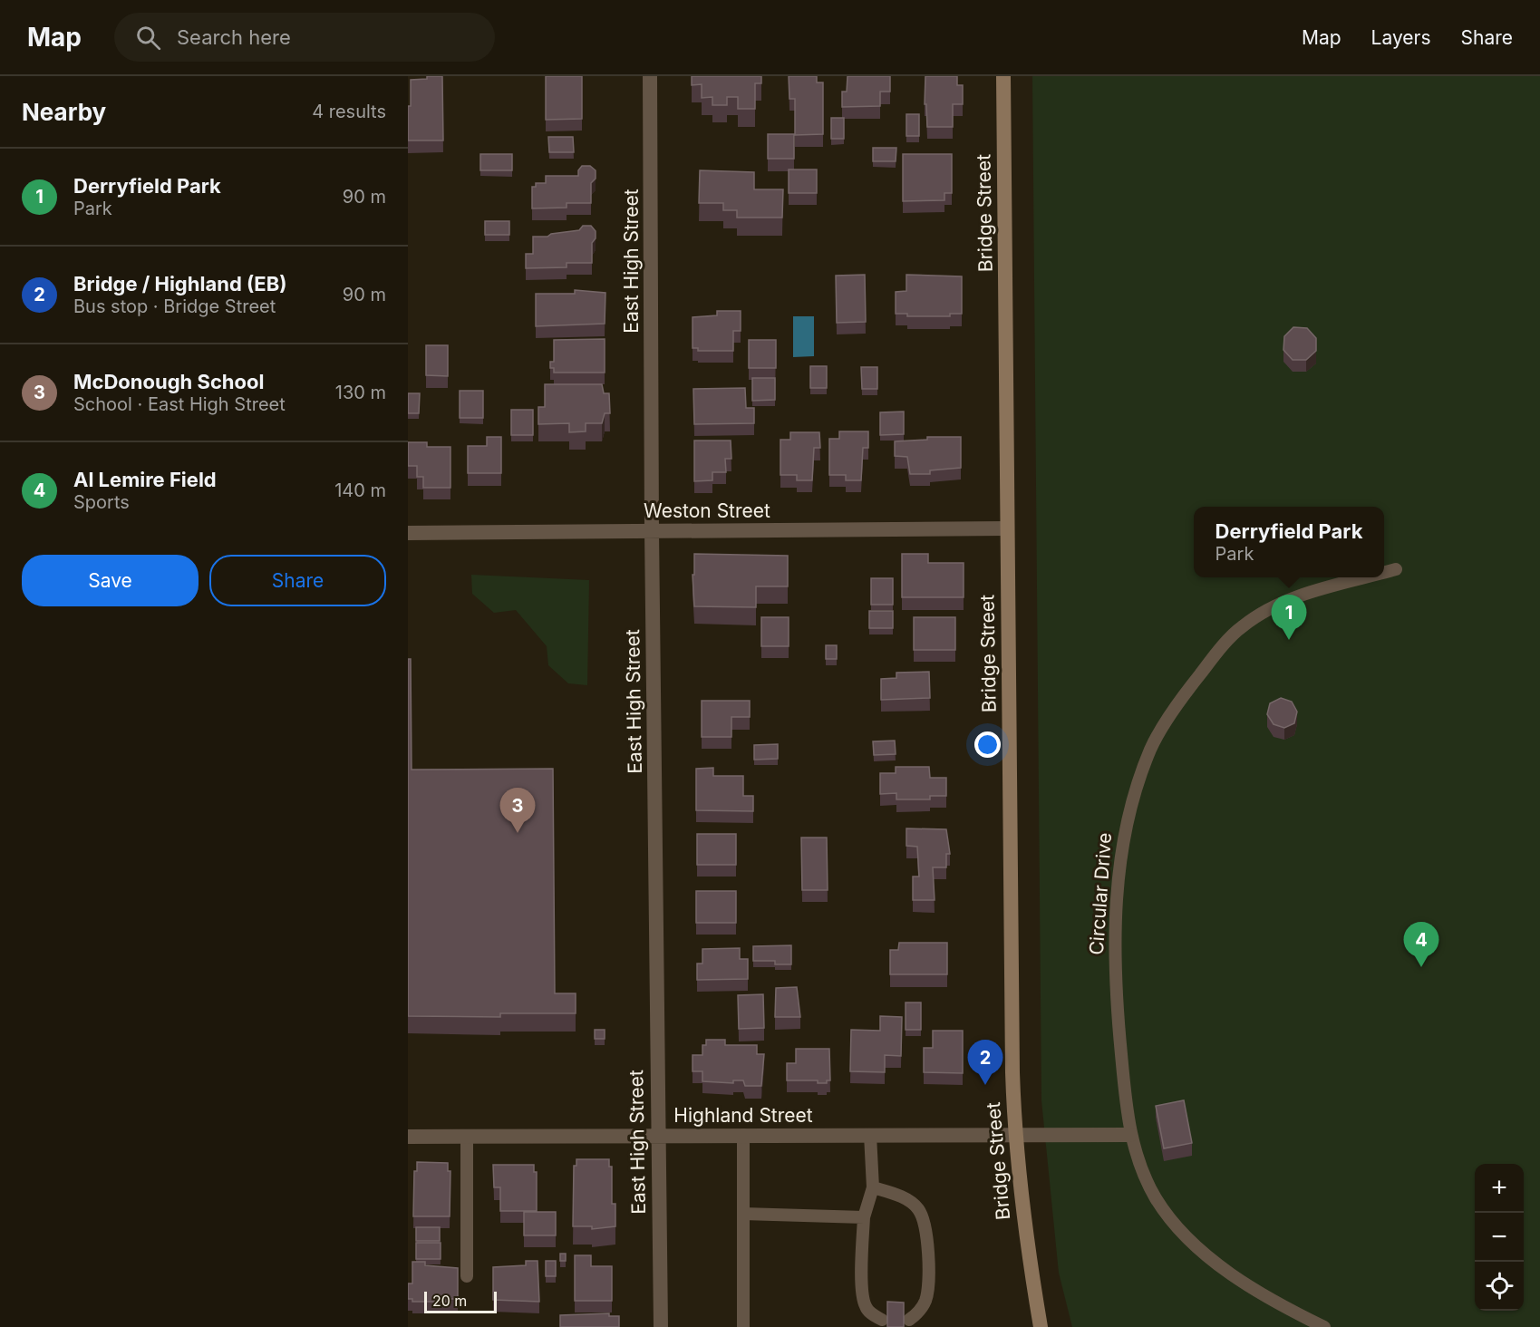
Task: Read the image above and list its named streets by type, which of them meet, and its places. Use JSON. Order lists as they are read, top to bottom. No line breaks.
{"streets":{"main road":["Bridge Street"],"street":["East High Street","Weston Street","Highland Street"],"lane":["Circular Drive"]},"crossings":[["Bridge Street","Weston Street"],["Bridge Street","Highland Street"],["East High Street","Weston Street"],["East High Street","Highland Street"]],"scale_bar":"20 m","page":{"header":"Map","search":"Search here","nav":["Map","Layers","Share"],"heading":["Nearby","4 results"],"list":[{"mark":"1","name":"Derryfield Park","note":"Park","value":"90 m"},{"mark":"2","name":"Bridge / Highland (EB)","note":"Bus stop · Bridge Street","value":"90 m"},{"mark":"3","name":"McDonough School","note":"School · East High Street","value":"130 m"},{"mark":"4","name":"Al Lemire Field","note":"Sports","value":"140 m"}],"popup":["Derryfield Park","Park"],"buttons":["Save","Share"],"pins":["1","3","4","2"],"map_buttons":["+","−"],"scale":"20 m"}}
